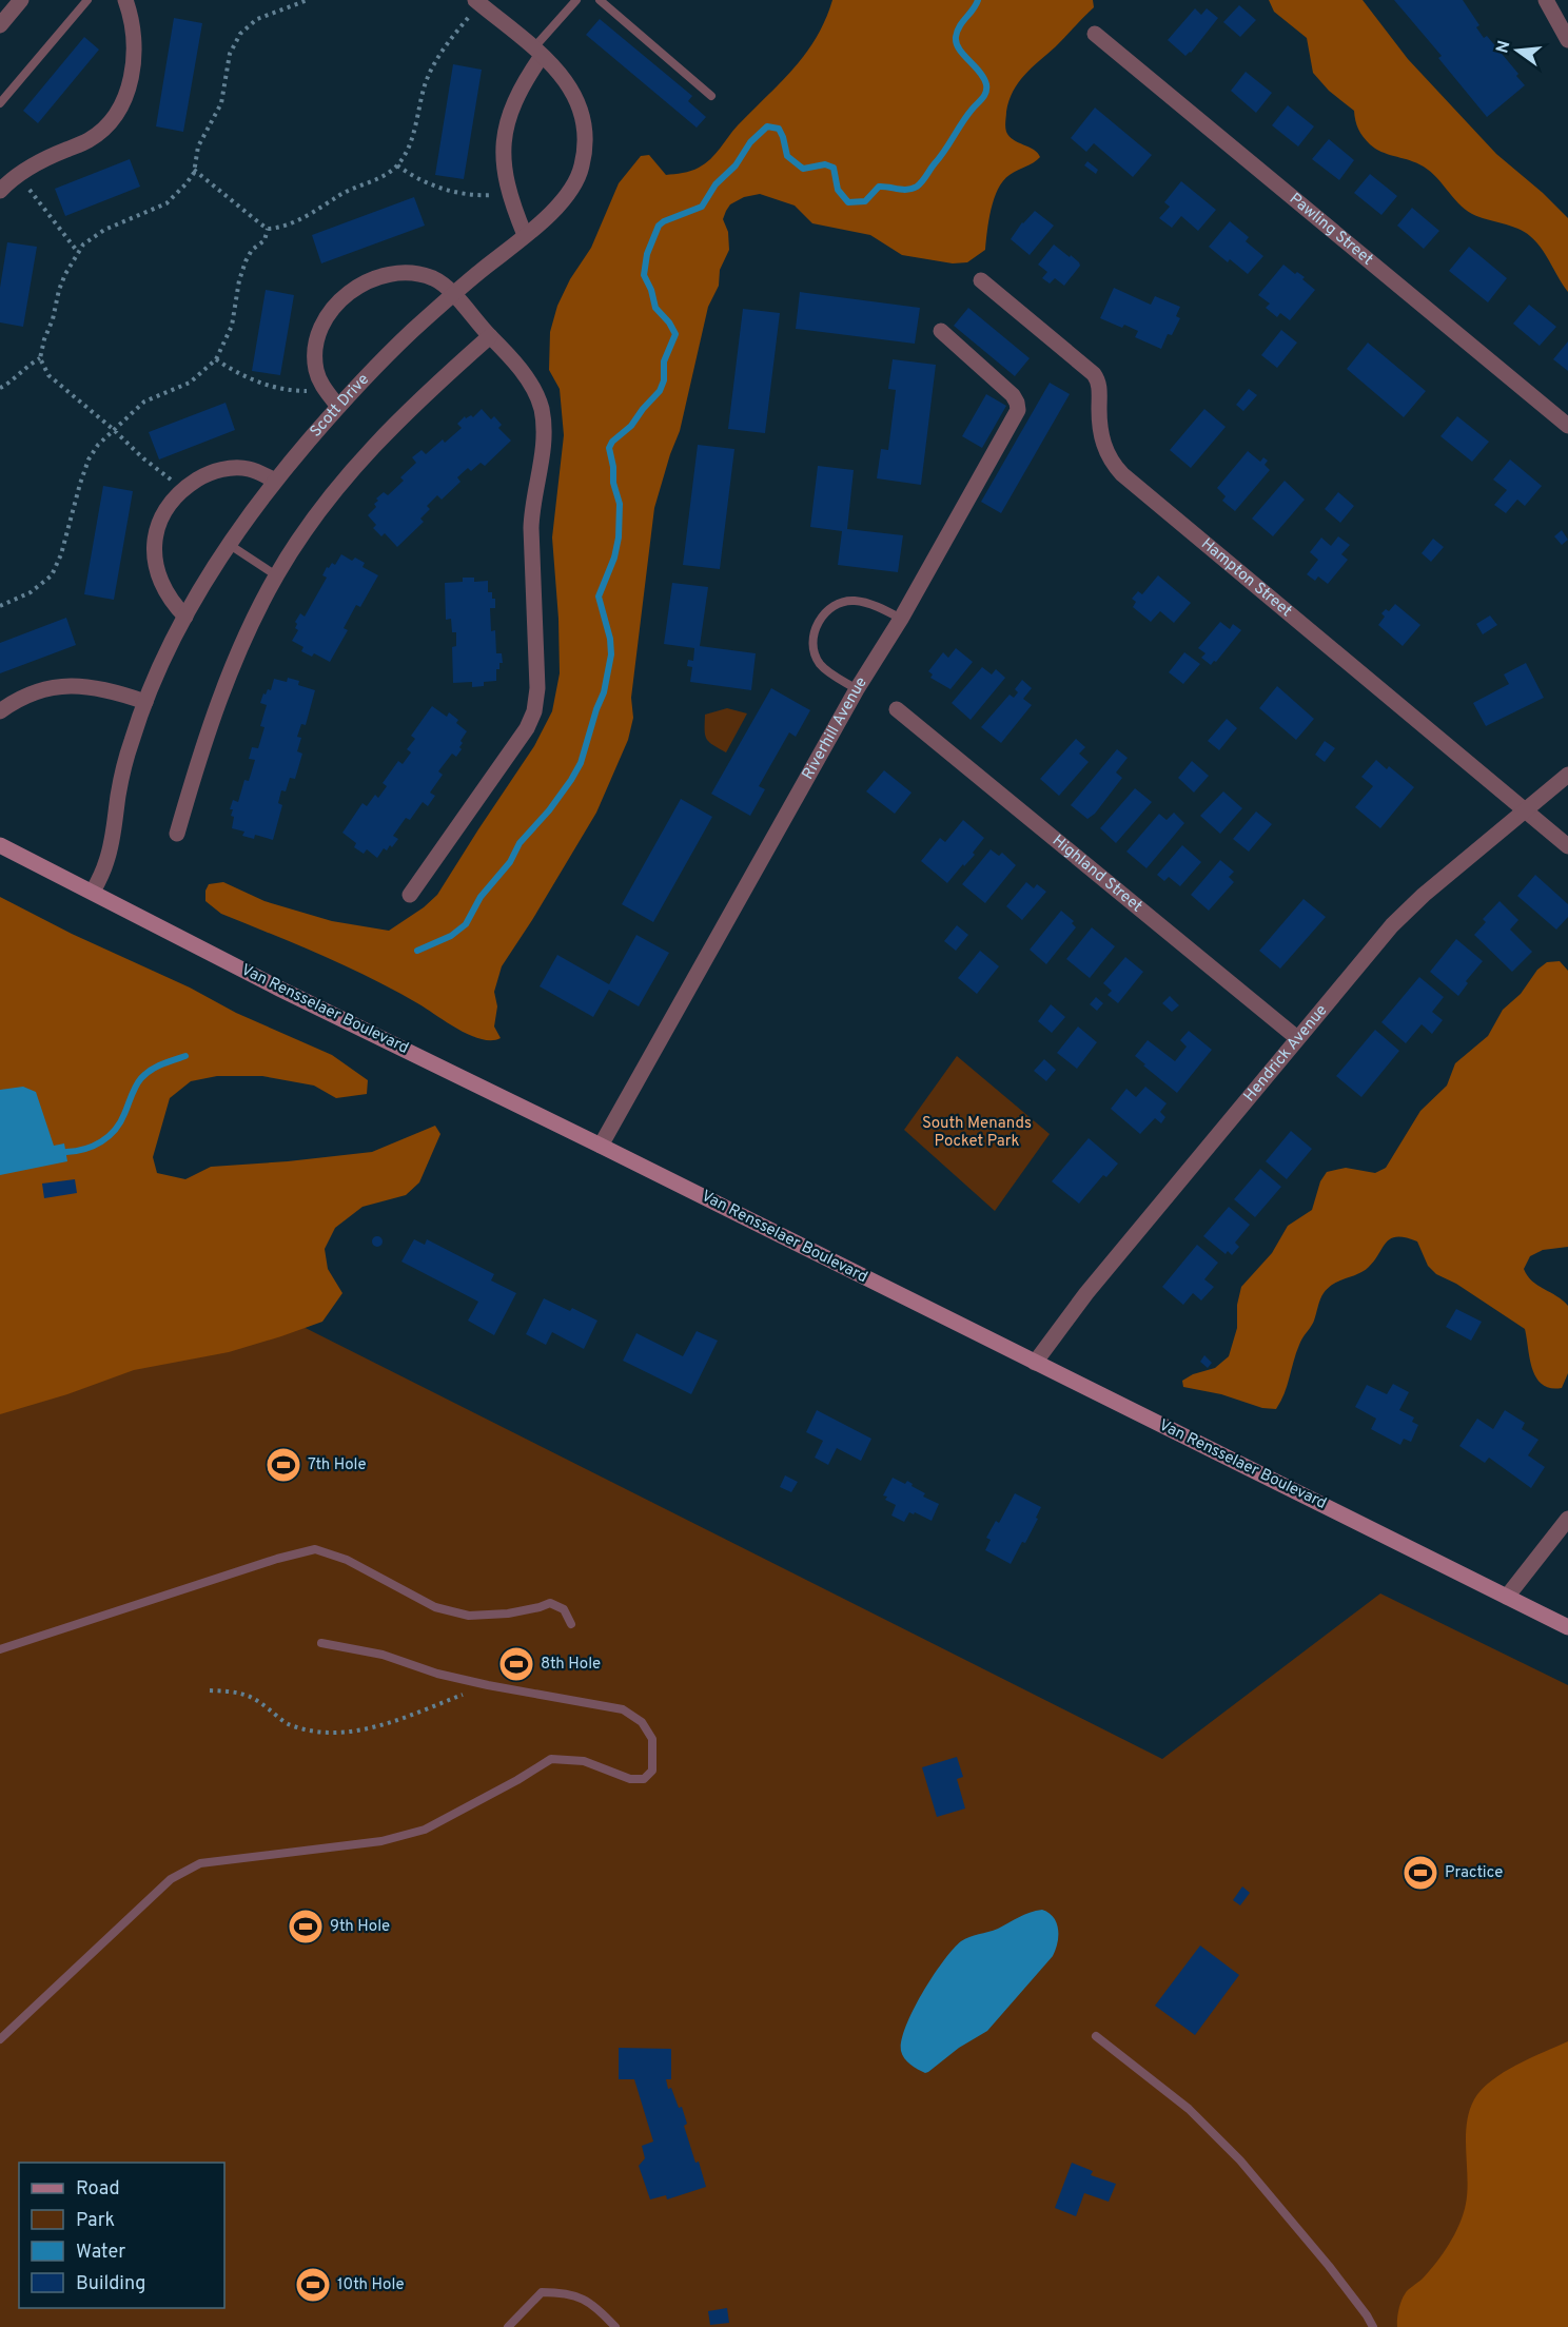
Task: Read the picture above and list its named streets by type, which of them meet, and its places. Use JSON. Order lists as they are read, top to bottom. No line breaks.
{"streets":{"main road":["Van Rensselaer Boulevard"],"street":["Pawling Street","Scott Drive","Hampton Street","Riverhill Avenue","Highland Street","Hendrick Avenue"]},"crossings":[["Scott Drive","Van Rensselaer Boulevard"],["Hampton Street","Hendrick Avenue"],["Riverhill Avenue","Van Rensselaer Boulevard"],["Highland Street","Hendrick Avenue"],["Van Rensselaer Boulevard","Hendrick Avenue"]],"parks":["South Menands Pocket Park"],"places":{"sports":["7th Hole","8th Hole","Practice","9th Hole","10th Hole"]},"legend":["Road","Park","Water","Building"],"north":"left"}
